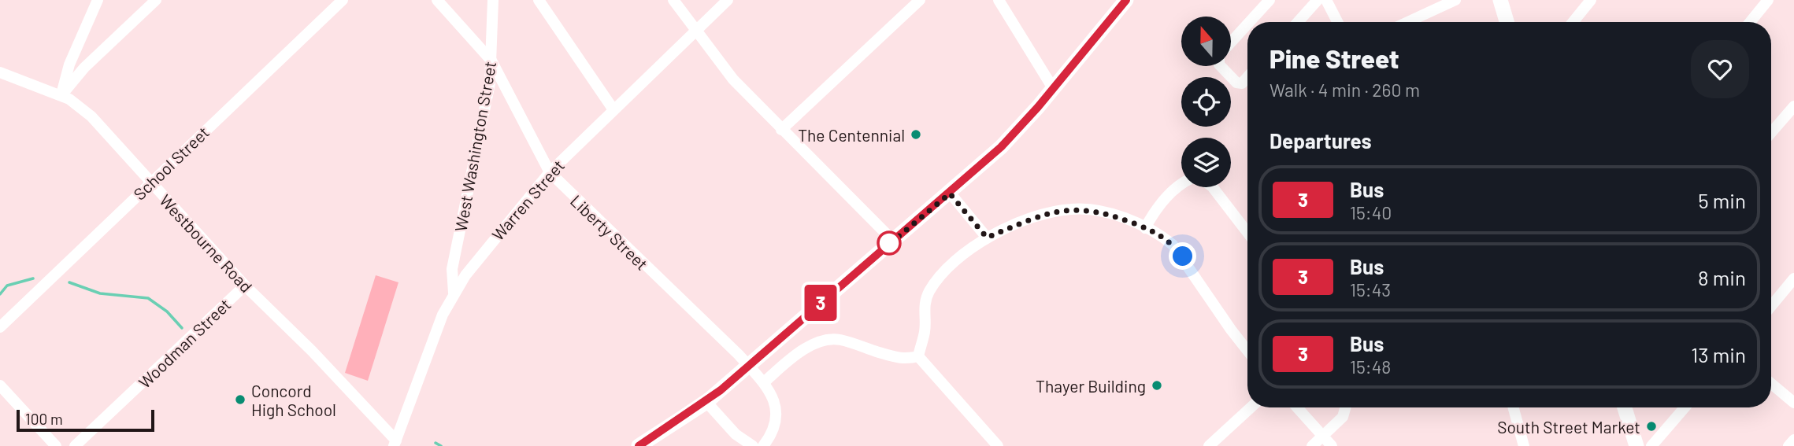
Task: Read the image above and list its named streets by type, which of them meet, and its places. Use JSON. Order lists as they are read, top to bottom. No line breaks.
{"streets":{"street":["West Washington Street","School Street","Warren Street","Liberty Street","Westbourne Road","Woodman Street"]},"crossings":[["West Washington Street","Warren Street"],["West Washington Street","Liberty Street"],["School Street","Westbourne Road"],["Warren Street","Liberty Street"],["Warren Street","Westbourne Road"],["Westbourne Road","Woodman Street"]],"places":["The Centennial","Thayer Building","Concord High School","South Street Market"],"lines":["bus line 3"],"scale_bar":"100 m","north":"top","page":{"on_map":"3","heading":[["Pine Street","Walk · 4 min · 260 m"],"Departures"],"list":[{"mark":"3","name":"Bus","note":"15:40","value":"5 min"},{"mark":"3","name":"Bus","note":"15:43","value":"8 min"},{"mark":"3","name":"Bus","note":"15:48","value":"13 min"}],"scale":"100 m"}}
